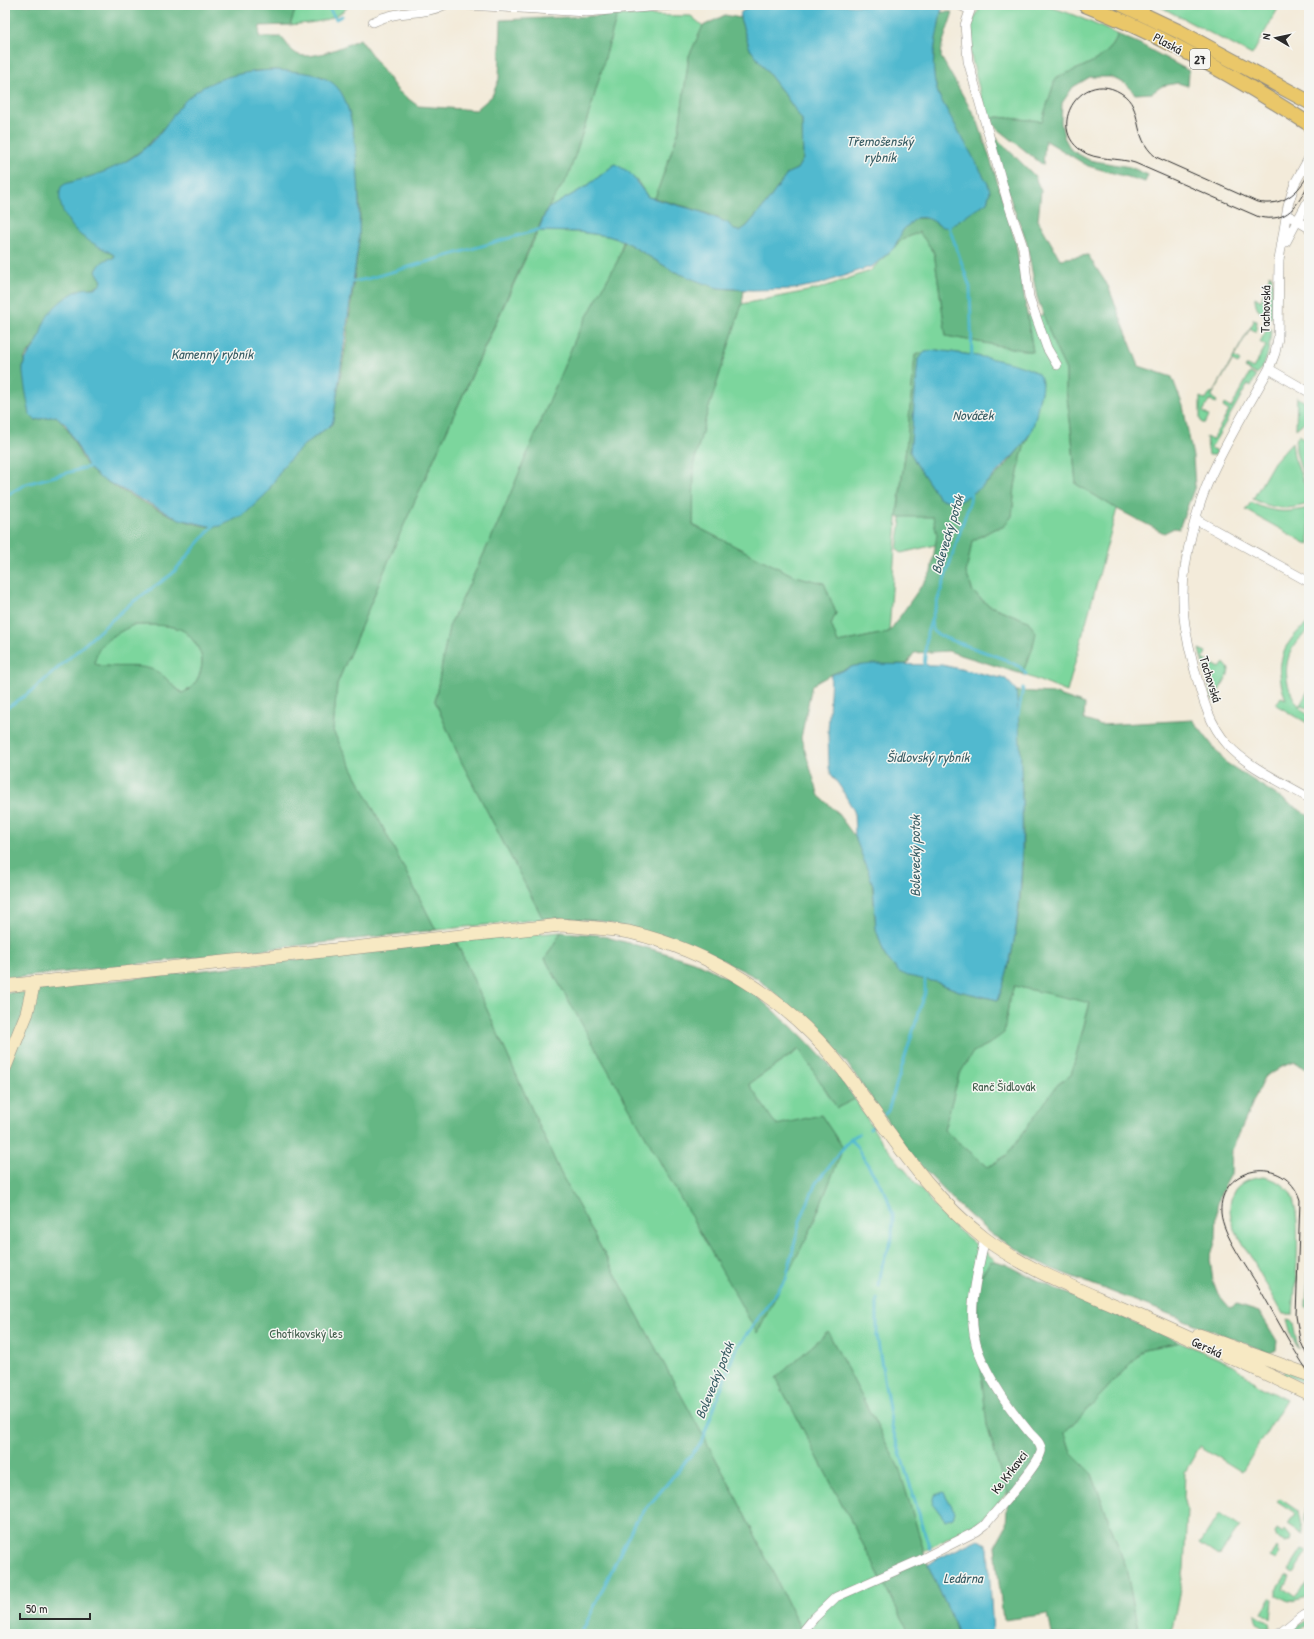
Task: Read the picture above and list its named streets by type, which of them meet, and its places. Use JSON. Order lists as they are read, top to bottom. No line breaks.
{"streets":{"main road":["Plaská","27"],"street":["Tachovská","Gerská","Ke Krkavci"]},"crossings":[["Gerská","Ke Krkavci"]],"water":["Třemošenský rybník","Kamenný rybník","Nováček","Bolevecký potok","Šidlovský rybník","Ledárna"],"parks":["Ranč Šídlovák","Chotíkovský les"],"scale_bar":"50 m","north":"left"}
